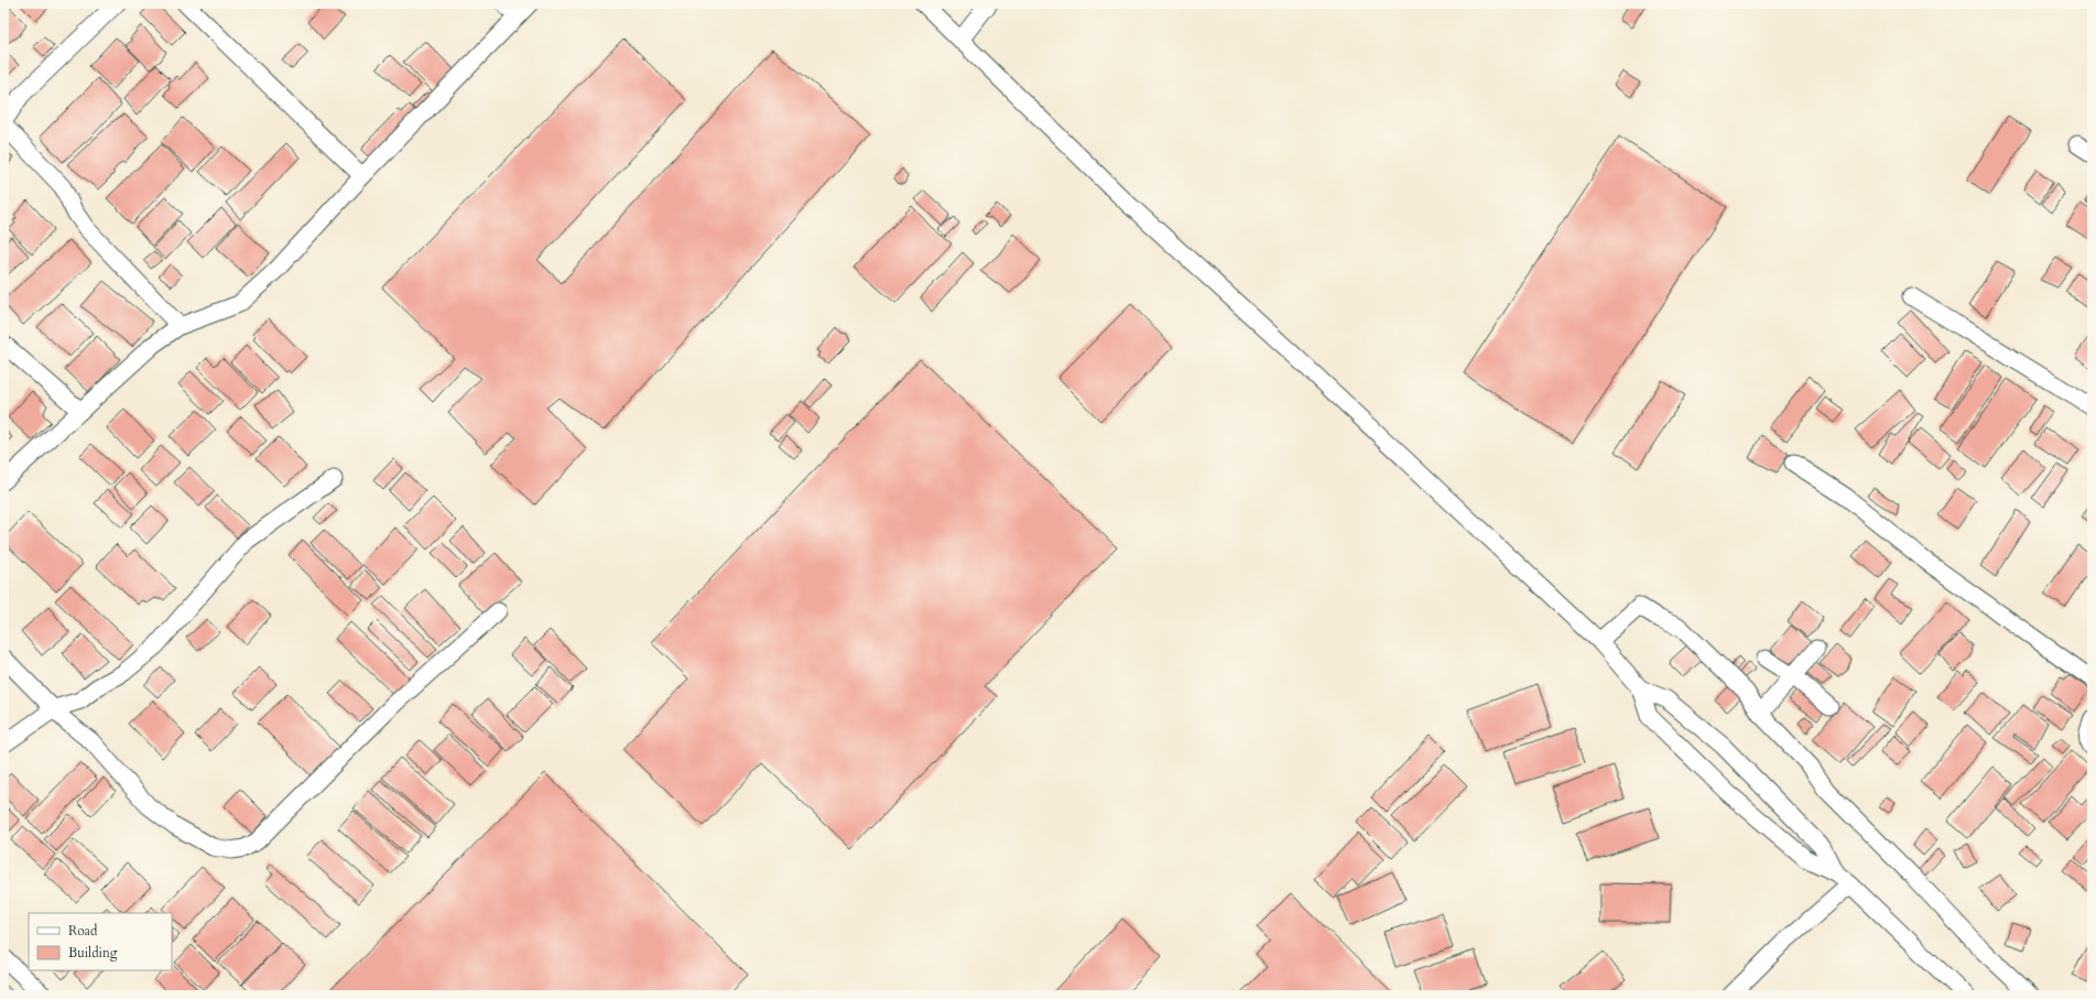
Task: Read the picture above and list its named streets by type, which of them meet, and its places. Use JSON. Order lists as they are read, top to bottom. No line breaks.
{"legend":["Road","Building"]}
